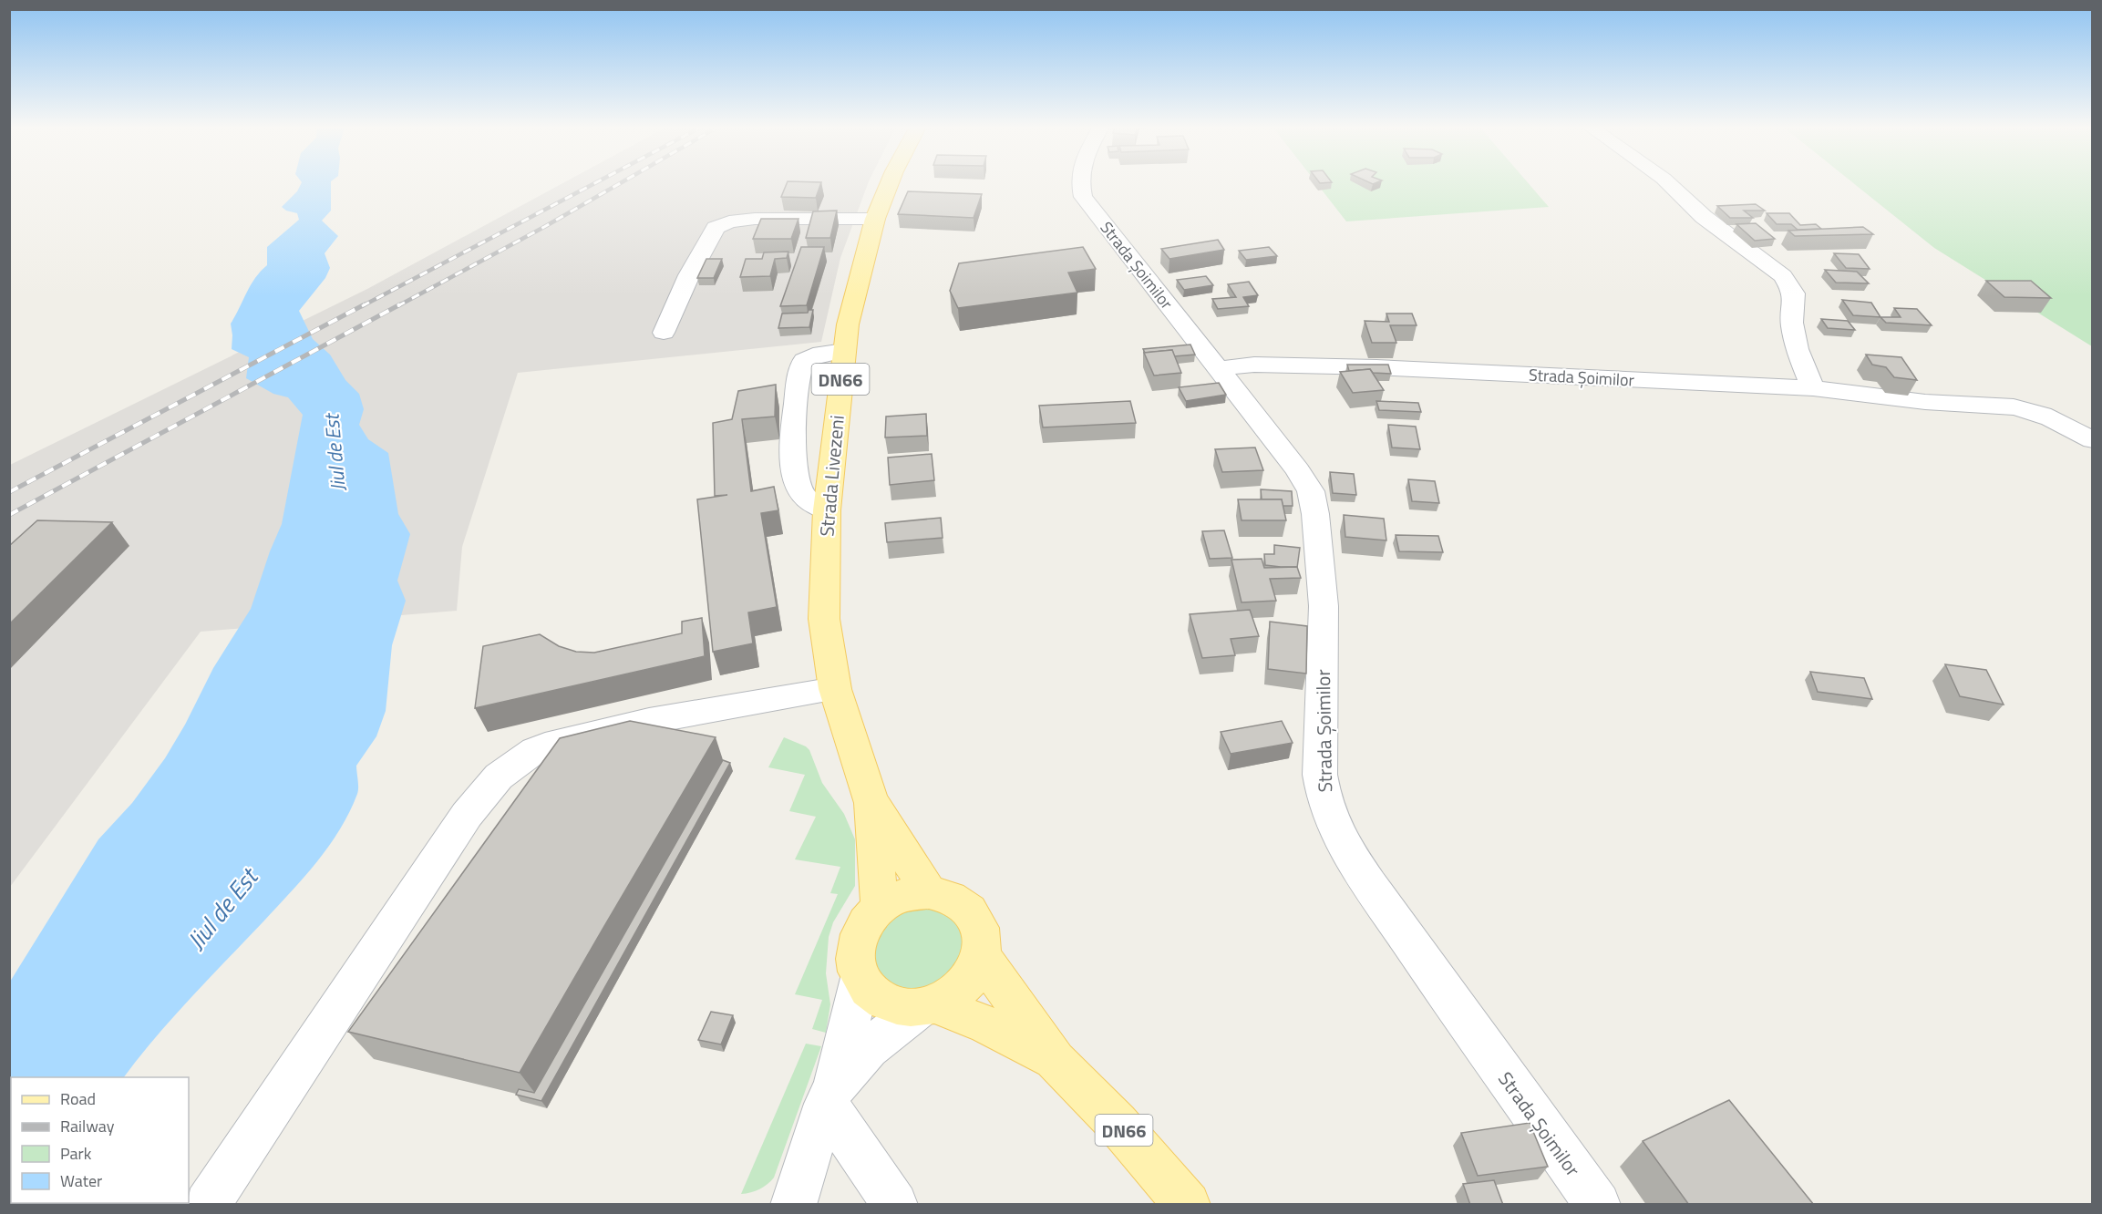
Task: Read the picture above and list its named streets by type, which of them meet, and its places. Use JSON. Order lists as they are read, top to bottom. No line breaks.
{"streets":{"main road":["DN66","Strada Livezeni"],"street":["Strada Șoimilor"]},"crossings":[["DN66","Strada Livezeni"]],"water":["Jiul de Est"],"legend":["Road","Railway","Park","Water"]}
